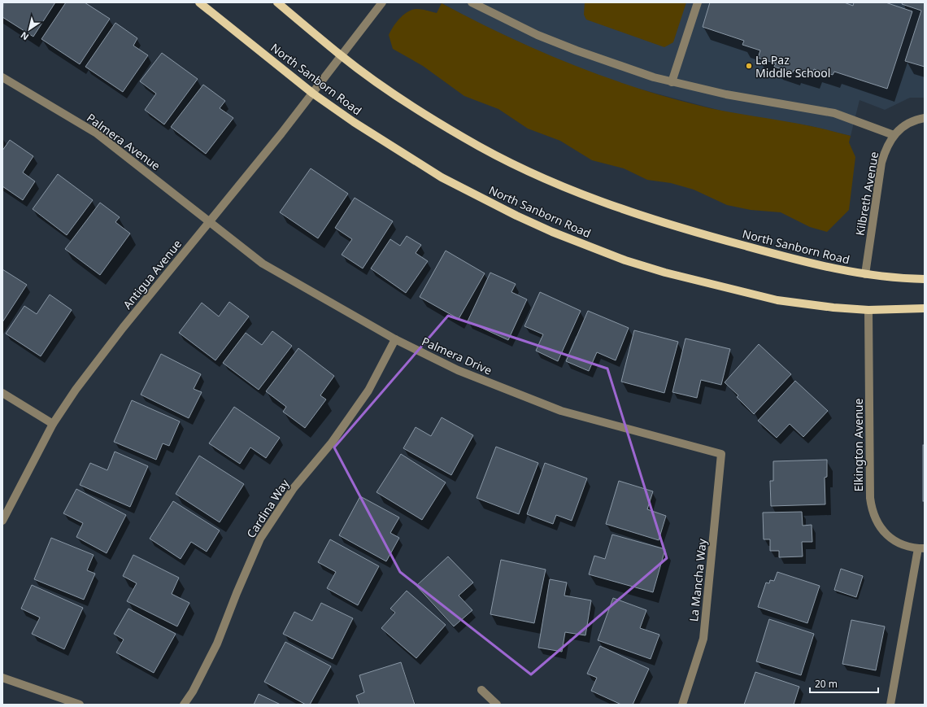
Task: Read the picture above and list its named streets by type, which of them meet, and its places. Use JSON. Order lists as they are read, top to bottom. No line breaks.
{"streets":{"main road":["North Sanborn Road"],"street":["Palmera Avenue","Kilbreth Avenue","Antigua Avenue","Palmera Drive","Elkington Avenue","Cardina Way","La Mancha Way"]},"crossings":[["North Sanborn Road","Kilbreth Avenue"],["North Sanborn Road","Antigua Avenue"],["North Sanborn Road","Elkington Avenue"],["Palmera Avenue","Antigua Avenue"],["Palmera Avenue","Palmera Drive"],["Antigua Avenue","Palmera Drive"],["Palmera Drive","Cardina Way"],["Palmera Drive","La Mancha Way"]],"places":["La Paz Middle School"],"scale_bar":"20 m","north":"bottom left"}
